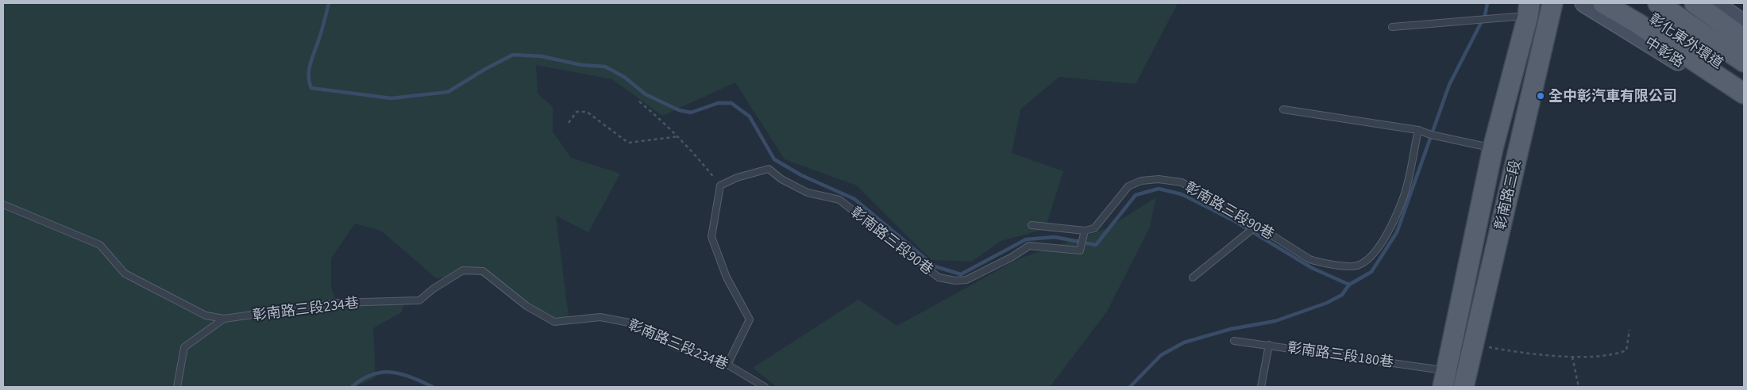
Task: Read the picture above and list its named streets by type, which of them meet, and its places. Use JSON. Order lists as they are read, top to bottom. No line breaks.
{"streets":{"main road":["彰化東外環道","彰南路三段"],"street":["中彰路"],"lane":["彰南路三段90巷","彰南路三段234巷","彰南路三段180巷"]},"crossings":[["彰南路三段","彰南路三段180巷"]],"places":["全中彰汽車有限公司"]}
